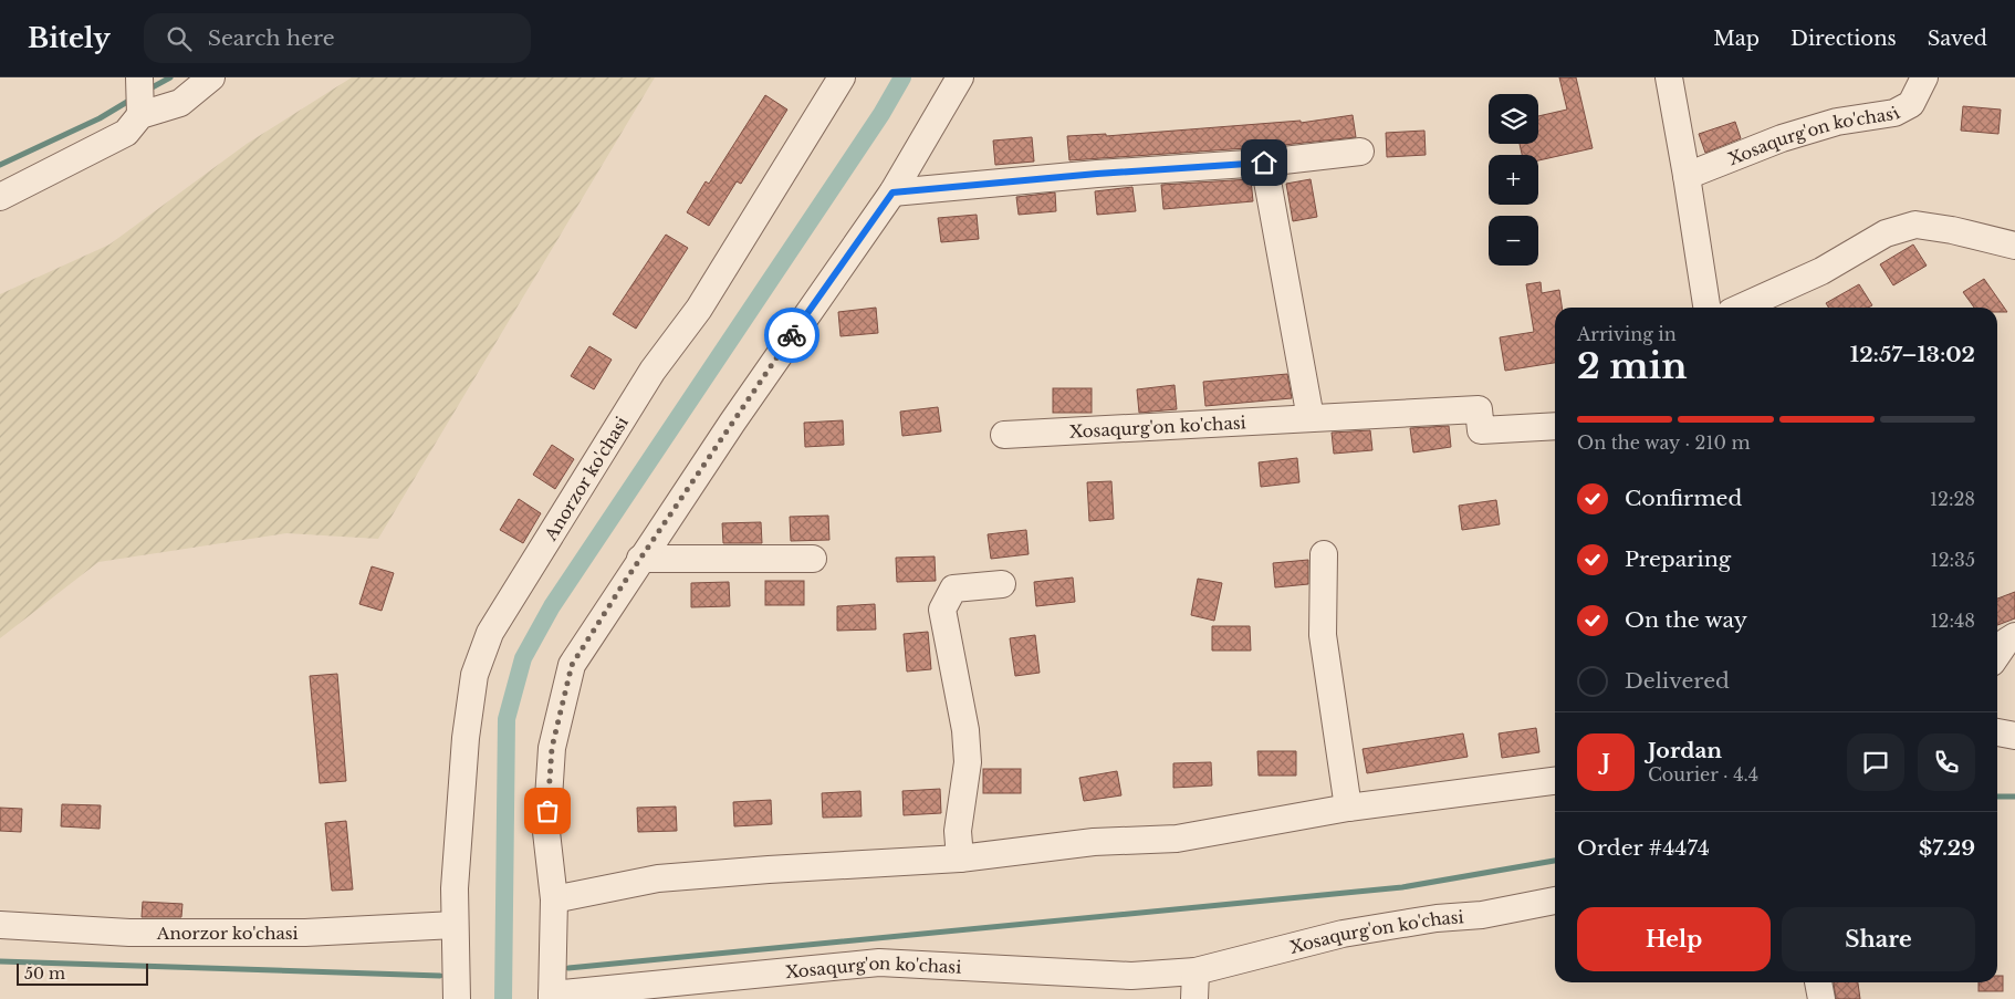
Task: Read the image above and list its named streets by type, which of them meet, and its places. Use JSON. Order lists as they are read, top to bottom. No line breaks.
{"streets":{"street":["Xosaqurg'on ko'chasi","Anorzor ko'chasi"]},"scale_bar":"50 m","page":{"header":"Bitely","search":"Search here","nav":["Map","Directions","Saved"],"map_buttons":["+","−"],"heading":["2 min","Arriving in","12:57–13:02"],"panel":["Jordan","Courier · 4.4","Order #4474","$7.29"],"bar":"On the way · 210 m","list":[["Confirmed","12:28"],["Preparing","12:35"],["On the way","12:48"],"Delivered"],"round":"J","buttons":["Help","Share"],"scale":"50 m"}}
